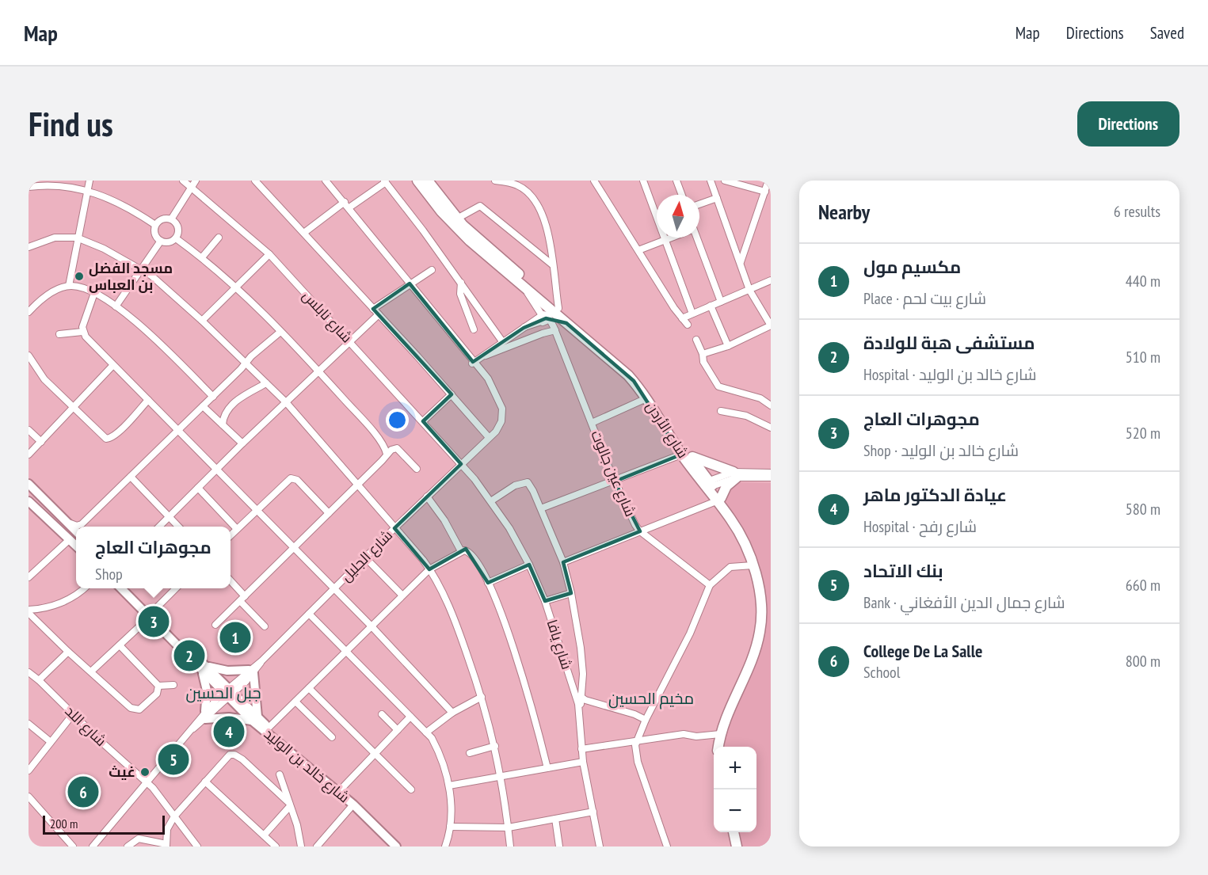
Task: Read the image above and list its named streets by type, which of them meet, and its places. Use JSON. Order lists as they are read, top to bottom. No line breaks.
{"streets":{"highway":["شارع الأردن"],"main road":["شارع خالد بن الوليد"],"street":["شارع نابلس","شارع عين جالوت","شارع الجليل","شارع يافا","شارع اللد"]},"crossings":[["شارع نابلس","شارع الجليل"],["شارع نابلس","شارع يافا"],["شارع الأردن","شارع عين جالوت"],["شارع الجليل","شارع يافا"],["شارع الجليل","شارع اللد"],["شارع الجليل","شارع خالد بن الوليد"]],"districts":["جبل الحسين","مخيم الحسين"],"places":["مسجد الفضل بن العباس","غيث"],"scale_bar":"200 m","north":"top","page":{"header":"Map","nav":["Map","Directions","Saved"],"buttons":"Directions","title":"Find us","heading":["Nearby","6 results"],"list":[{"mark":"1","name":"مكسيم مول","note":"Place · شارع بيت لحم","value":"440 m"},{"mark":"2","name":"مستشفى هبة للولادة","note":"Hospital · شارع خالد بن الوليد","value":"510 m"},{"mark":"3","name":"مجوهرات العاج","note":"Shop · شارع خالد بن الوليد","value":"520 m"},{"mark":"4","name":"عيادة الدكتور ماهر","note":"Hospital · شارع رفح","value":"580 m"},{"mark":"5","name":"بنك الاتحاد","note":"Bank · شارع جمال الدين الأفغاني","value":"660 m"},{"mark":"6","name":"College De La Salle","note":"School","value":"800 m"}],"popup":["مجوهرات العاج","Shop"],"pins":["3","1","2","4","5","6"],"map_buttons":["+","−"],"scale":"200 m"}}
